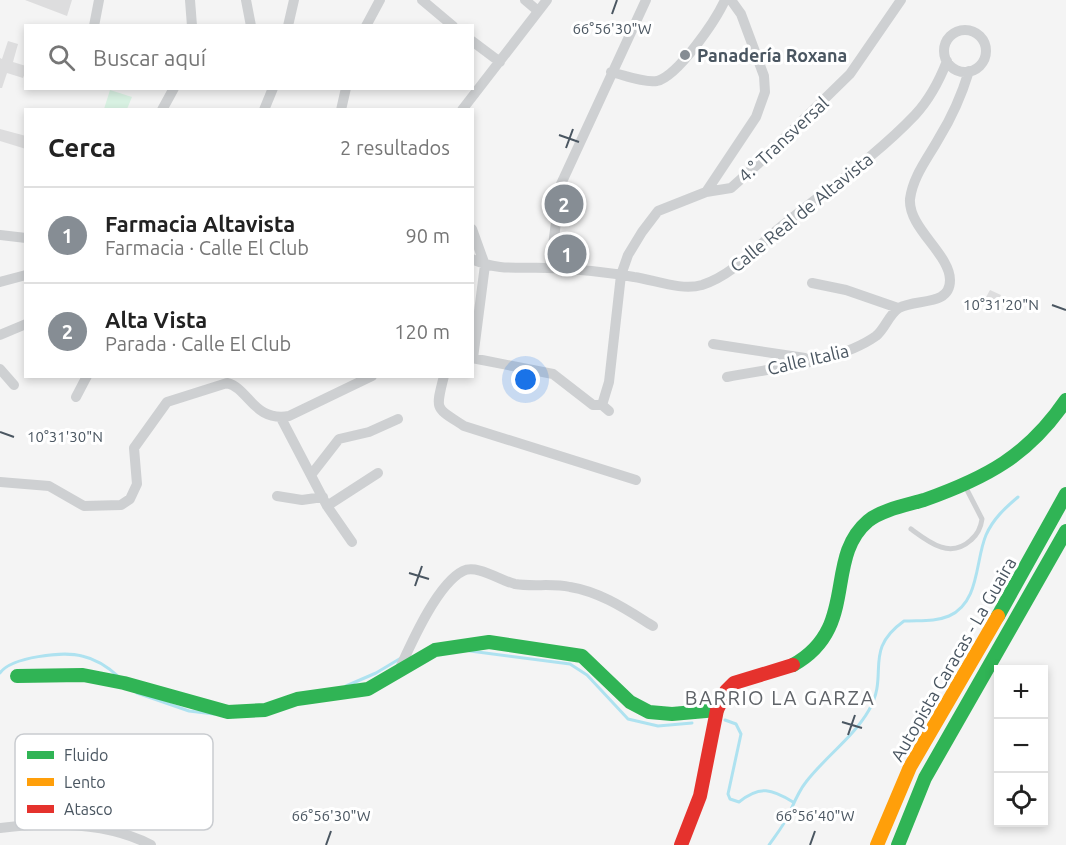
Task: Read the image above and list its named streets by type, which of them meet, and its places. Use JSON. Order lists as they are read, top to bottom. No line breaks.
{"streets":{"main road":["Autopista Caracas - La Guaira"],"street":["4.° Transversal","Calle Real de Altavista","Calle Italia"]},"crossings":[["4.° Transversal","Calle Real de Altavista"]],"districts":["BARRIO LA GARZA"],"places":["Panadería Roxana"],"legend":["Fluido","Lento","Atasco"],"page":{"search":"Buscar aquí","heading":["Cerca","2 resultados"],"pins":["2","1"],"list":[{"mark":"1","name":"Farmacia Altavista","note":"Farmacia · Calle El Club","value":"90 m"},{"mark":"2","name":"Alta Vista","note":"Parada · Calle El Club","value":"120 m"}],"map_buttons":["+","−"]},"coordinates":["66°56'30\"W","10°31'20\"N","10°31'30\"N","66°56'40\"W"]}
